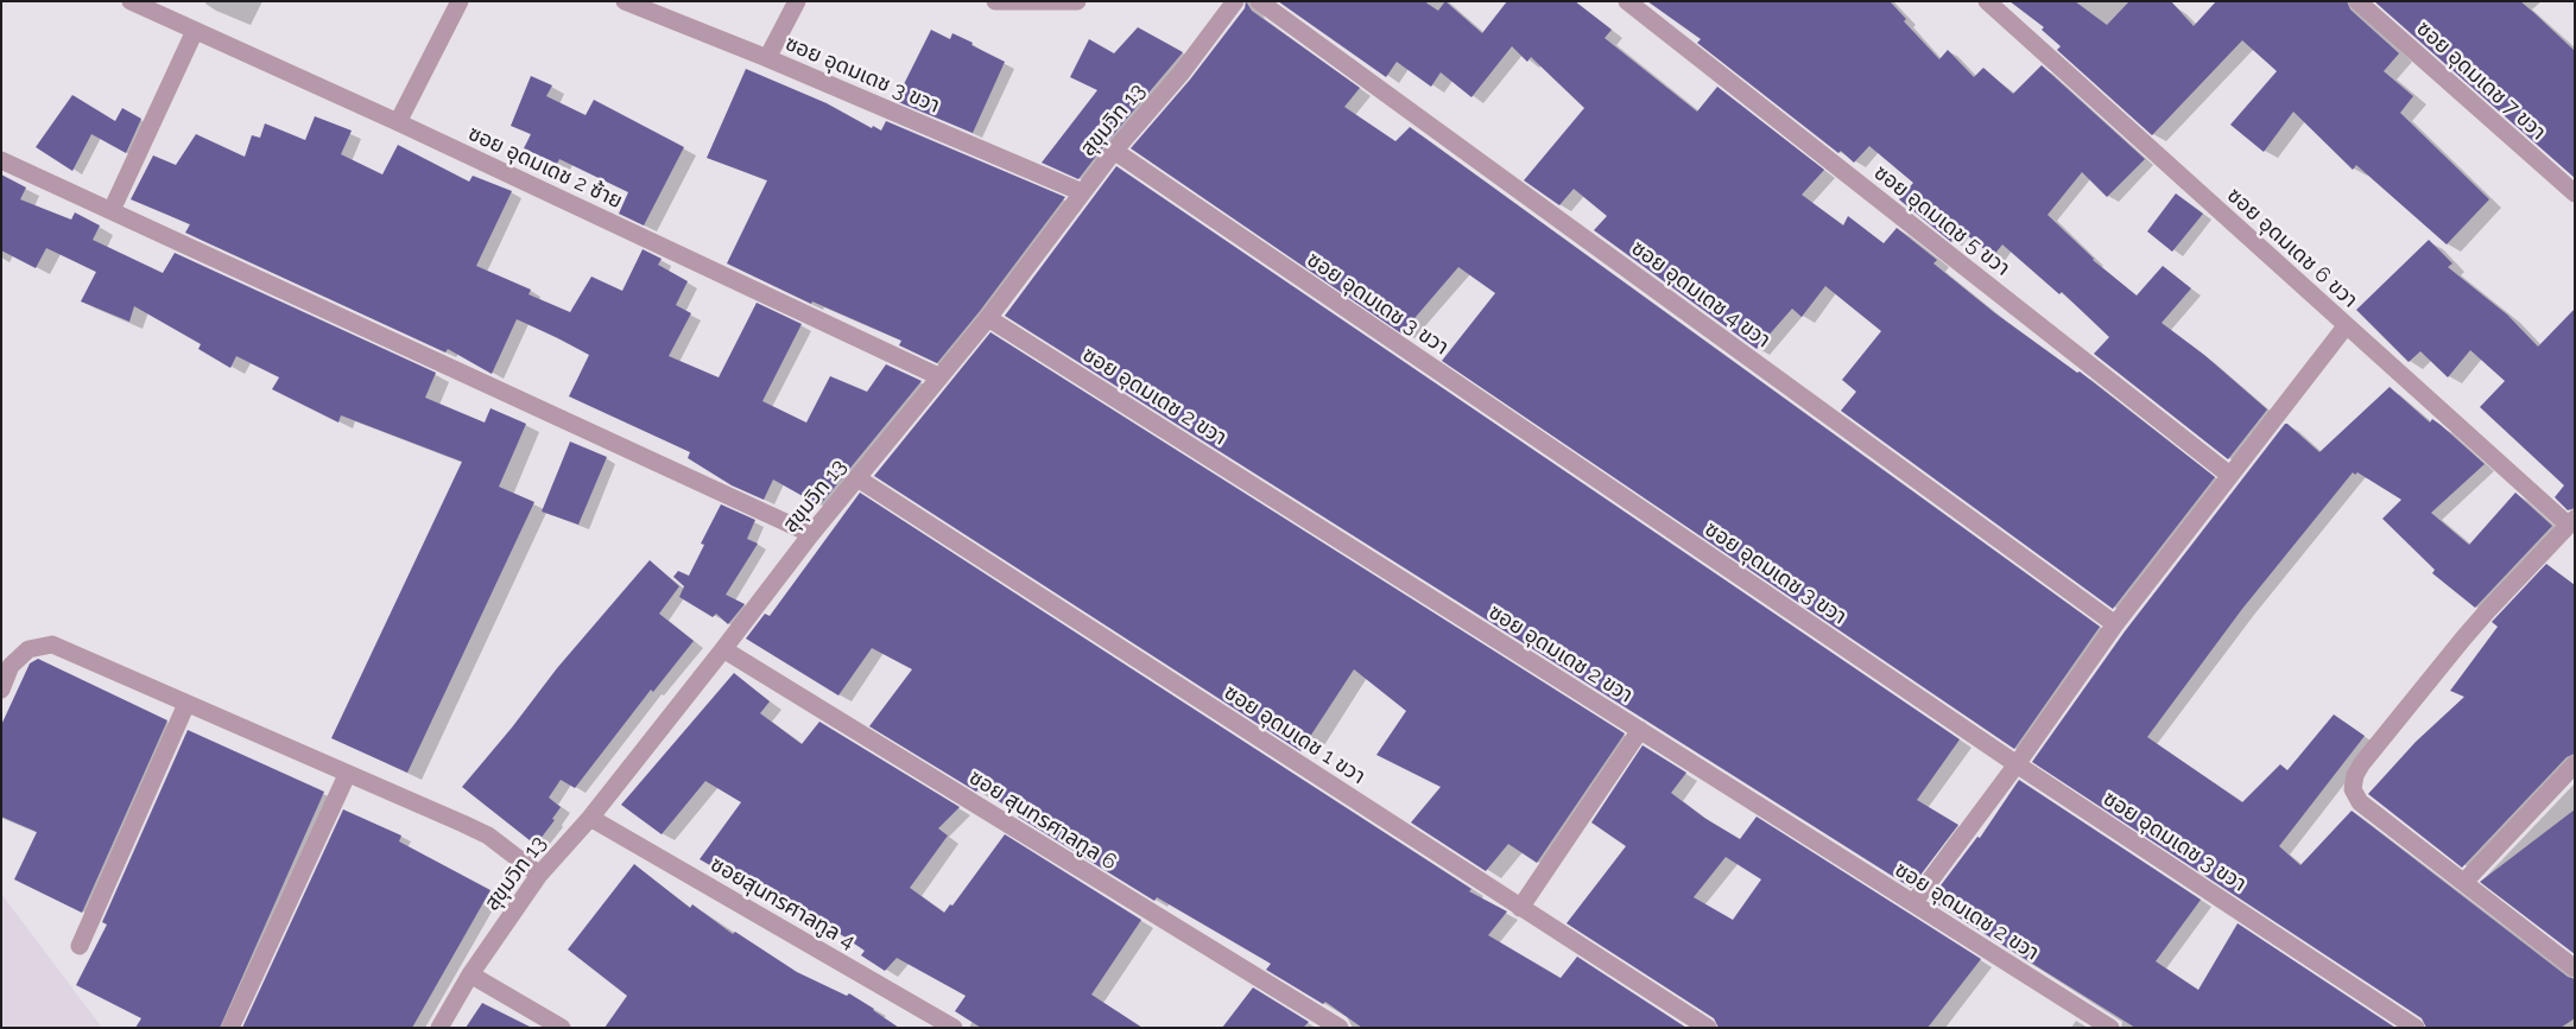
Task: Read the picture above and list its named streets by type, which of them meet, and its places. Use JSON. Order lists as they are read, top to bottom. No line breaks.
{"streets":{"street":["ซอย อุดมเดช 3 ขวา","ซอย อุดมเดช 7 ขวา","สุขุมวิท 13","ซอย อุดมเดช 2 ซ้าย","ซอย อุดมเดช 5 ขวา","ซอย อุดมเดช 6 ขวา","ซอย อุดมเดช 4 ขวา","ซอย อุดมเดช 2 ขวา","ซอย อุดมเดช 1 ขวา","ซอย สุนทรศาลทูล 6","ซอยสุนทรศาลทูล 4"]},"crossings":[["ซอย อุดมเดช 3 ขวา","สุขุมวิท 13"],["สุขุมวิท 13","ซอย อุดมเดช 2 ซ้าย"],["สุขุมวิท 13","ซอย อุดมเดช 2 ขวา"],["สุขุมวิท 13","ซอย อุดมเดช 1 ขวา"],["สุขุมวิท 13","ซอย สุนทรศาลทูล 6"],["สุขุมวิท 13","ซอยสุนทรศาลทูล 4"]]}
